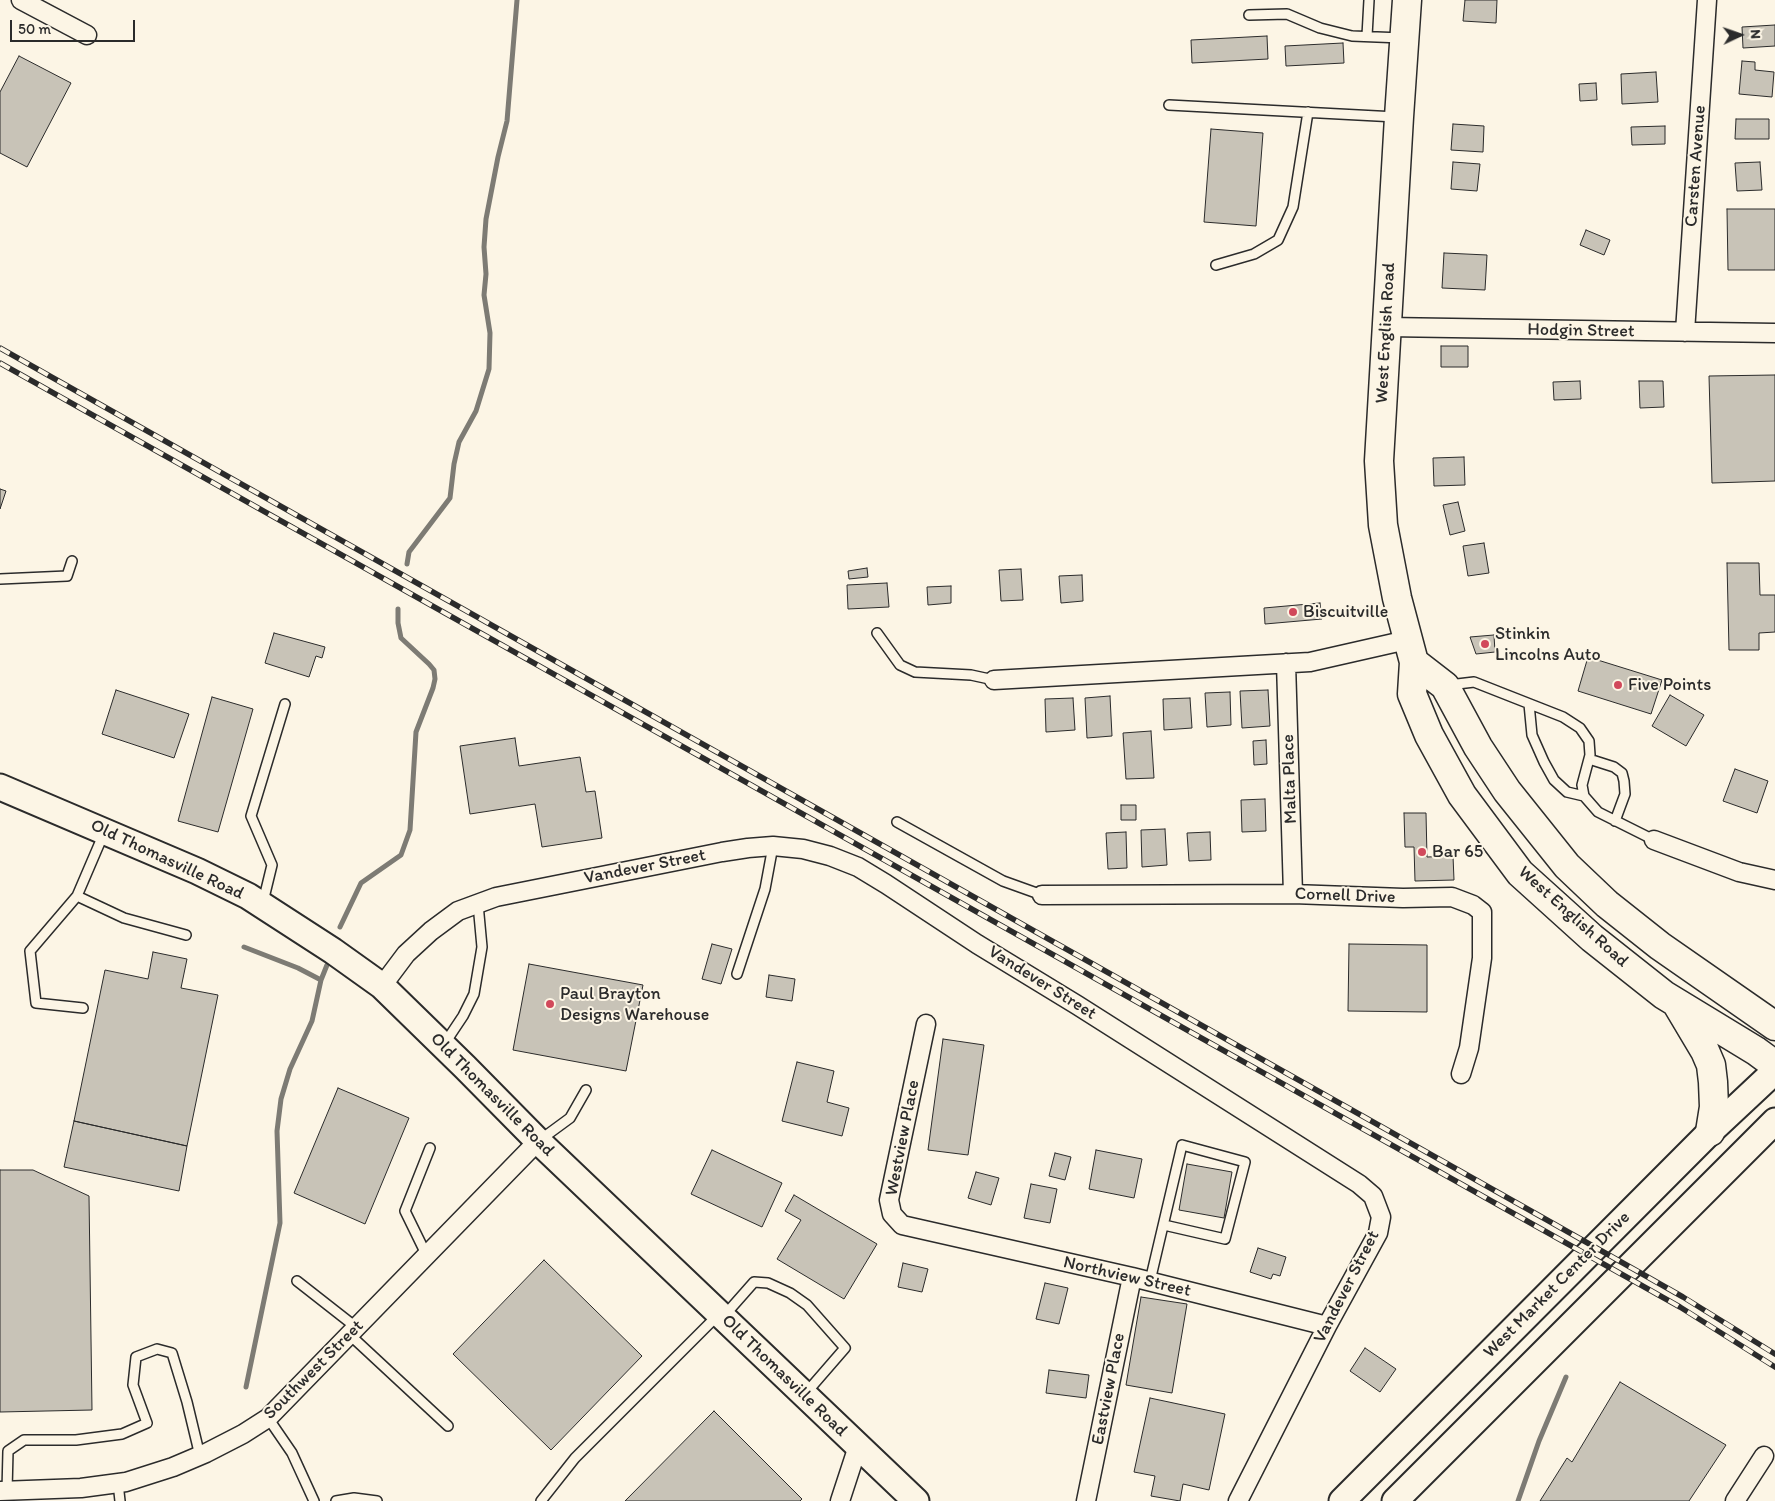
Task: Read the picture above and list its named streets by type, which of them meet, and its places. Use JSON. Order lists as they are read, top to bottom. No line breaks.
{"streets":{"main road":["West English Road","Old Thomasville Road","West Market Center Drive"],"street":["Carsten Avenue","Hodgin Street","Malta Place","Vandever Street","Cornell Drive","Westview Place","Northview Street","Southwest Street","Eastview Place"]},"crossings":[["Carsten Avenue","Hodgin Street"],["Hodgin Street","West English Road"],["Malta Place","Cornell Drive"],["Old Thomasville Road","Vandever Street"],["Old Thomasville Road","Southwest Street"],["Vandever Street","Northview Street"],["Westview Place","Northview Street"],["Northview Street","Eastview Place"]],"places":["Biscuitville","Stinkin Lincolns Auto","Five Points","Bar 65","Paul Brayton Designs Warehouse"],"scale_bar":"50 m","north":"right"}
